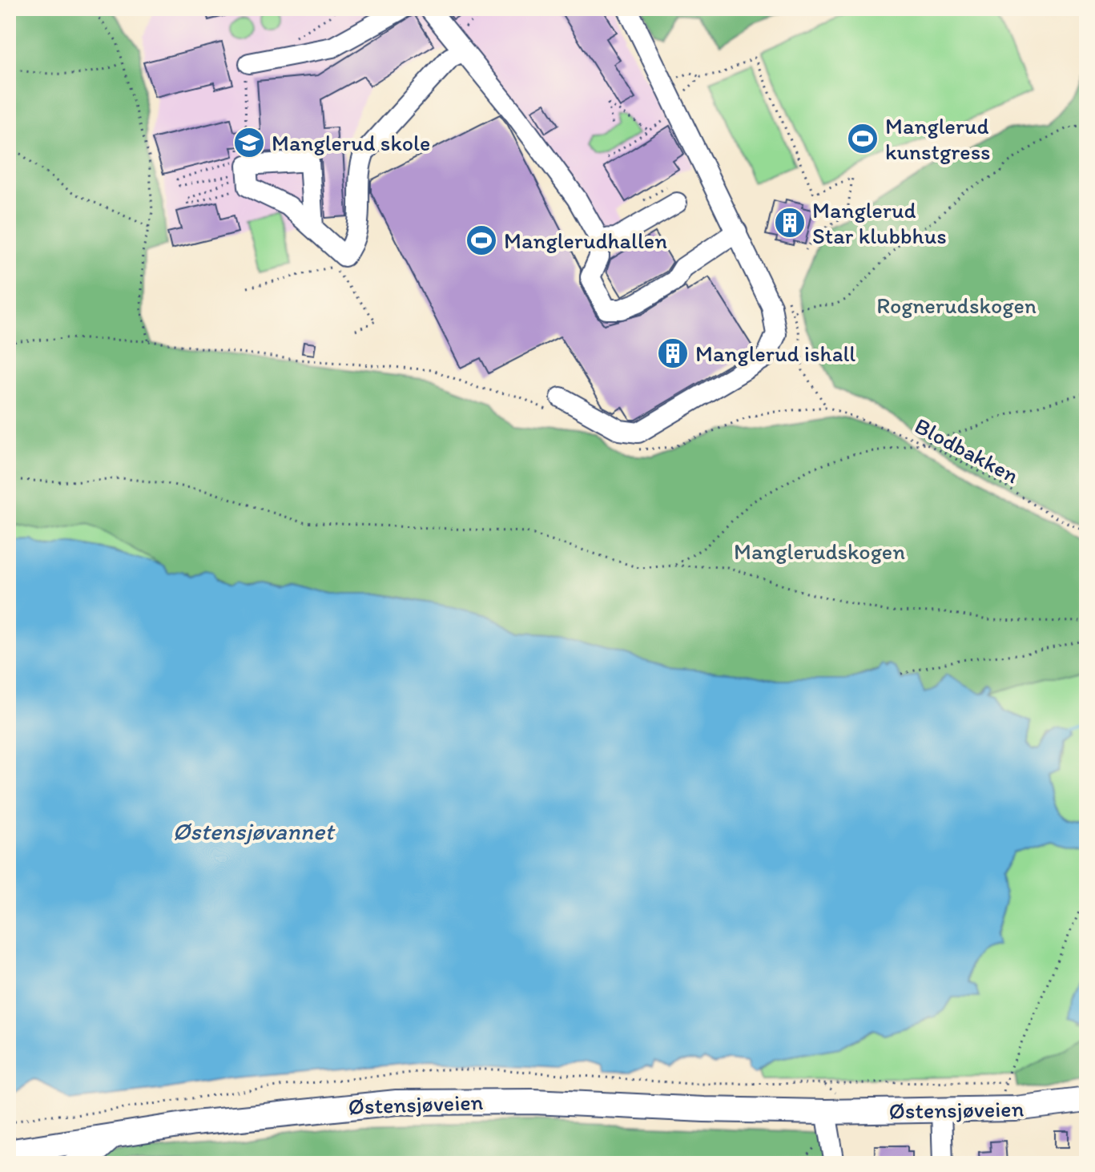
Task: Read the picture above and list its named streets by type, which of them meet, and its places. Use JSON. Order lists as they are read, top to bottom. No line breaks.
{"streets":{"main road":["Østensjøveien"],"path":["Blodbakken"]},"water":["Østensjøvannet"],"parks":["Rognerudskogen","Manglerudskogen"],"places":{"sports":["Manglerud kunstgress","Manglerudhallen"],"school or university":["Manglerud skole"],"building":["Manglerud Star klubbhus","Manglerud ishall"]}}
